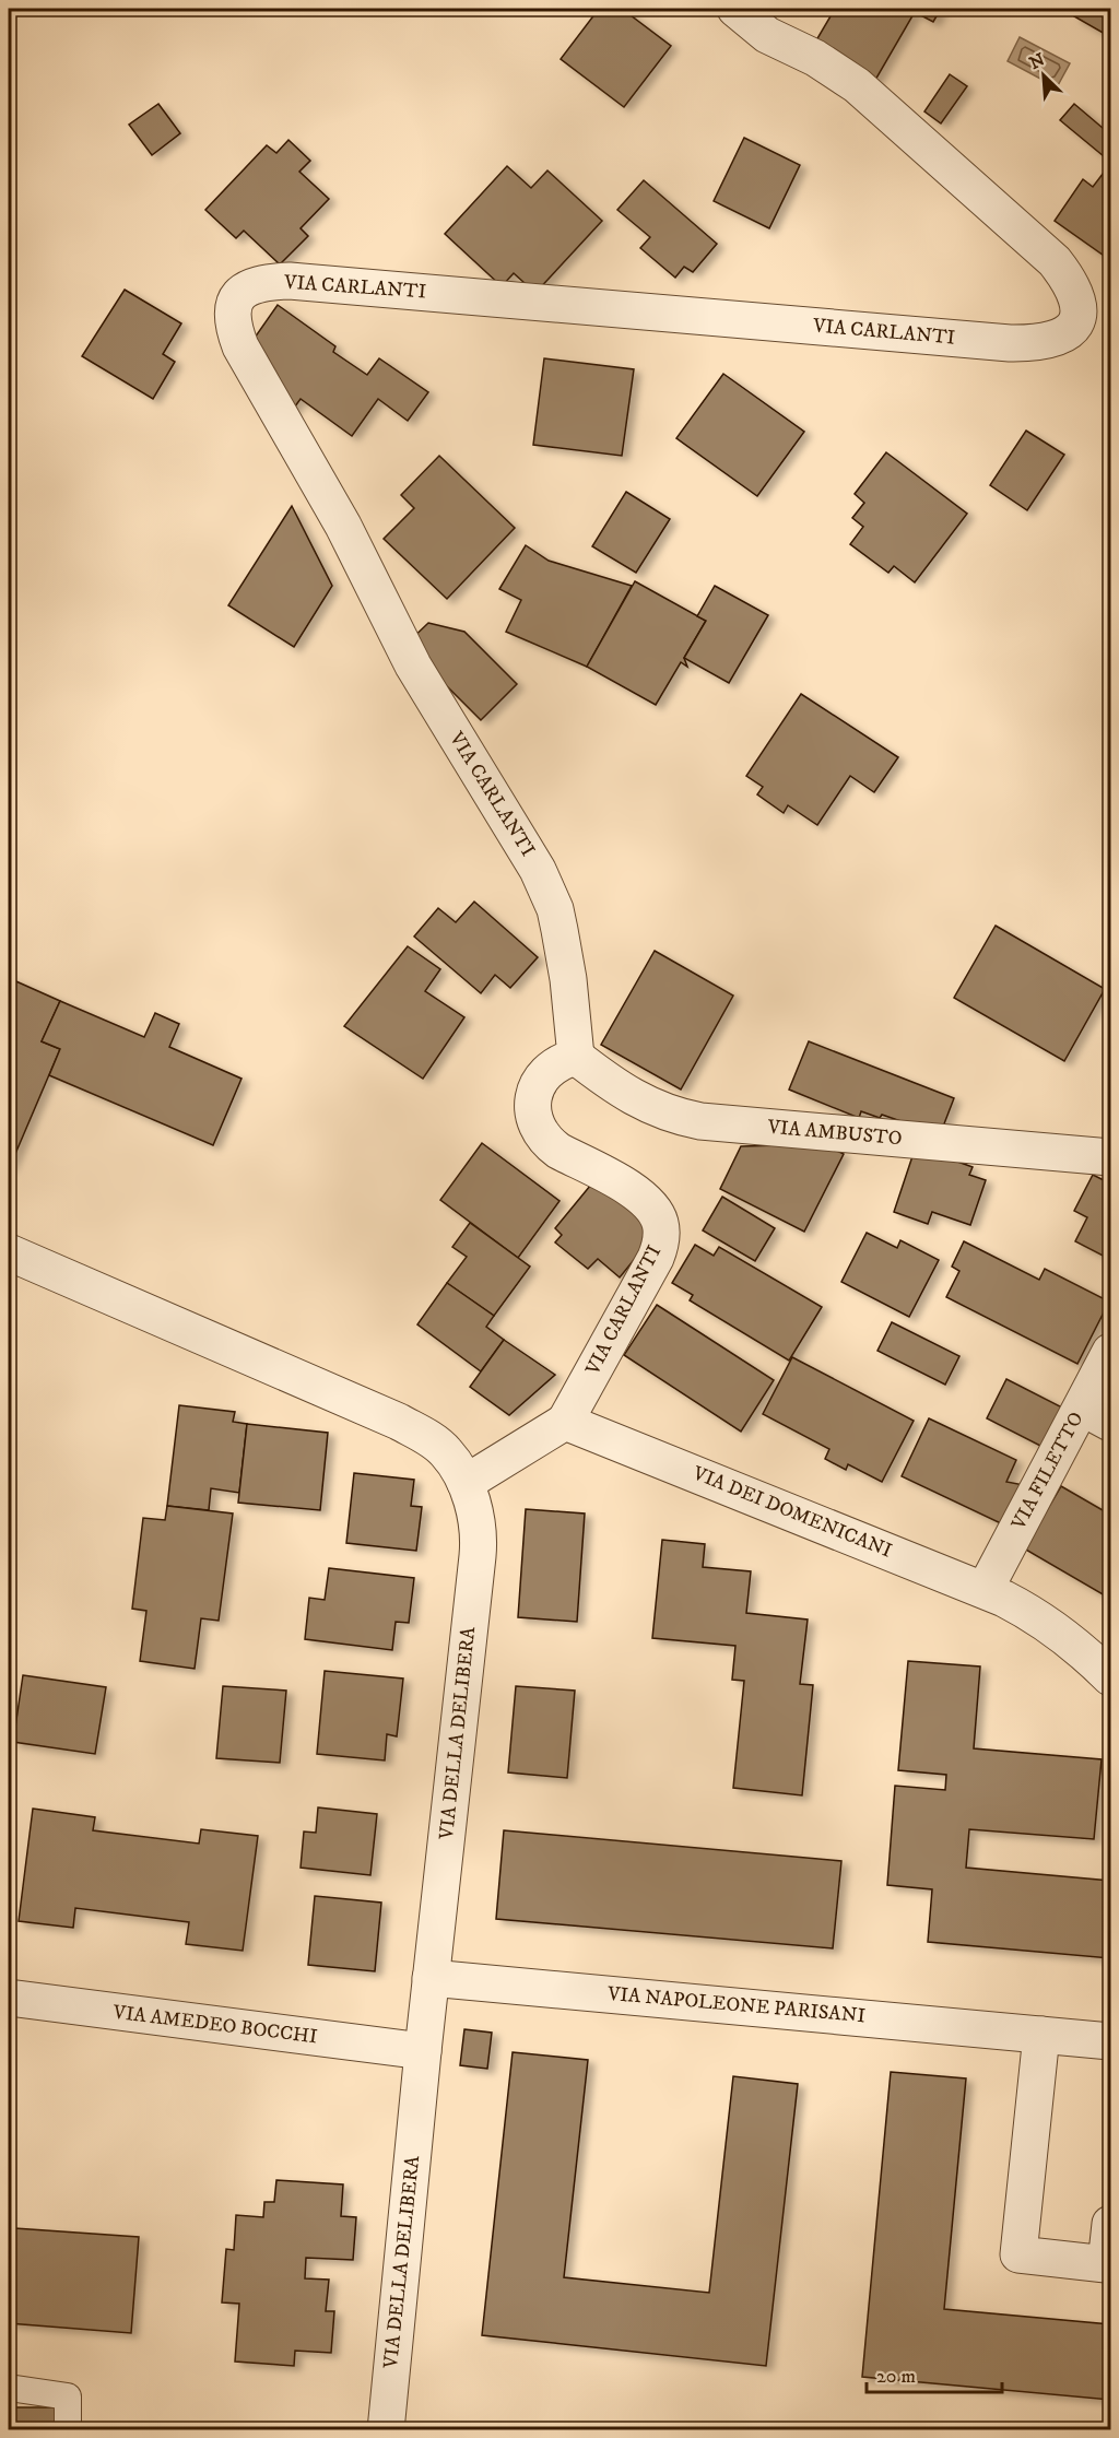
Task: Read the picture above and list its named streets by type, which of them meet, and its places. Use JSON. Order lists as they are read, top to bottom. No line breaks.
{"streets":{"street":["VIA CARLANTI","VIA AMBUSTO","VIA FILETTO","VIA DEI DOMENICANI","VIA DELLA DELIBERA","VIA NAPOLEONE PARISANI","VIA AMEDEO BOCCHI"]},"crossings":[["VIA CARLANTI","VIA AMBUSTO"],["VIA CARLANTI","VIA DEI DOMENICANI"],["VIA FILETTO","VIA DEI DOMENICANI"],["VIA DELLA DELIBERA","VIA NAPOLEONE PARISANI"],["VIA DELLA DELIBERA","VIA AMEDEO BOCCHI"]],"scale_bar":"20 m","north":"top left"}
